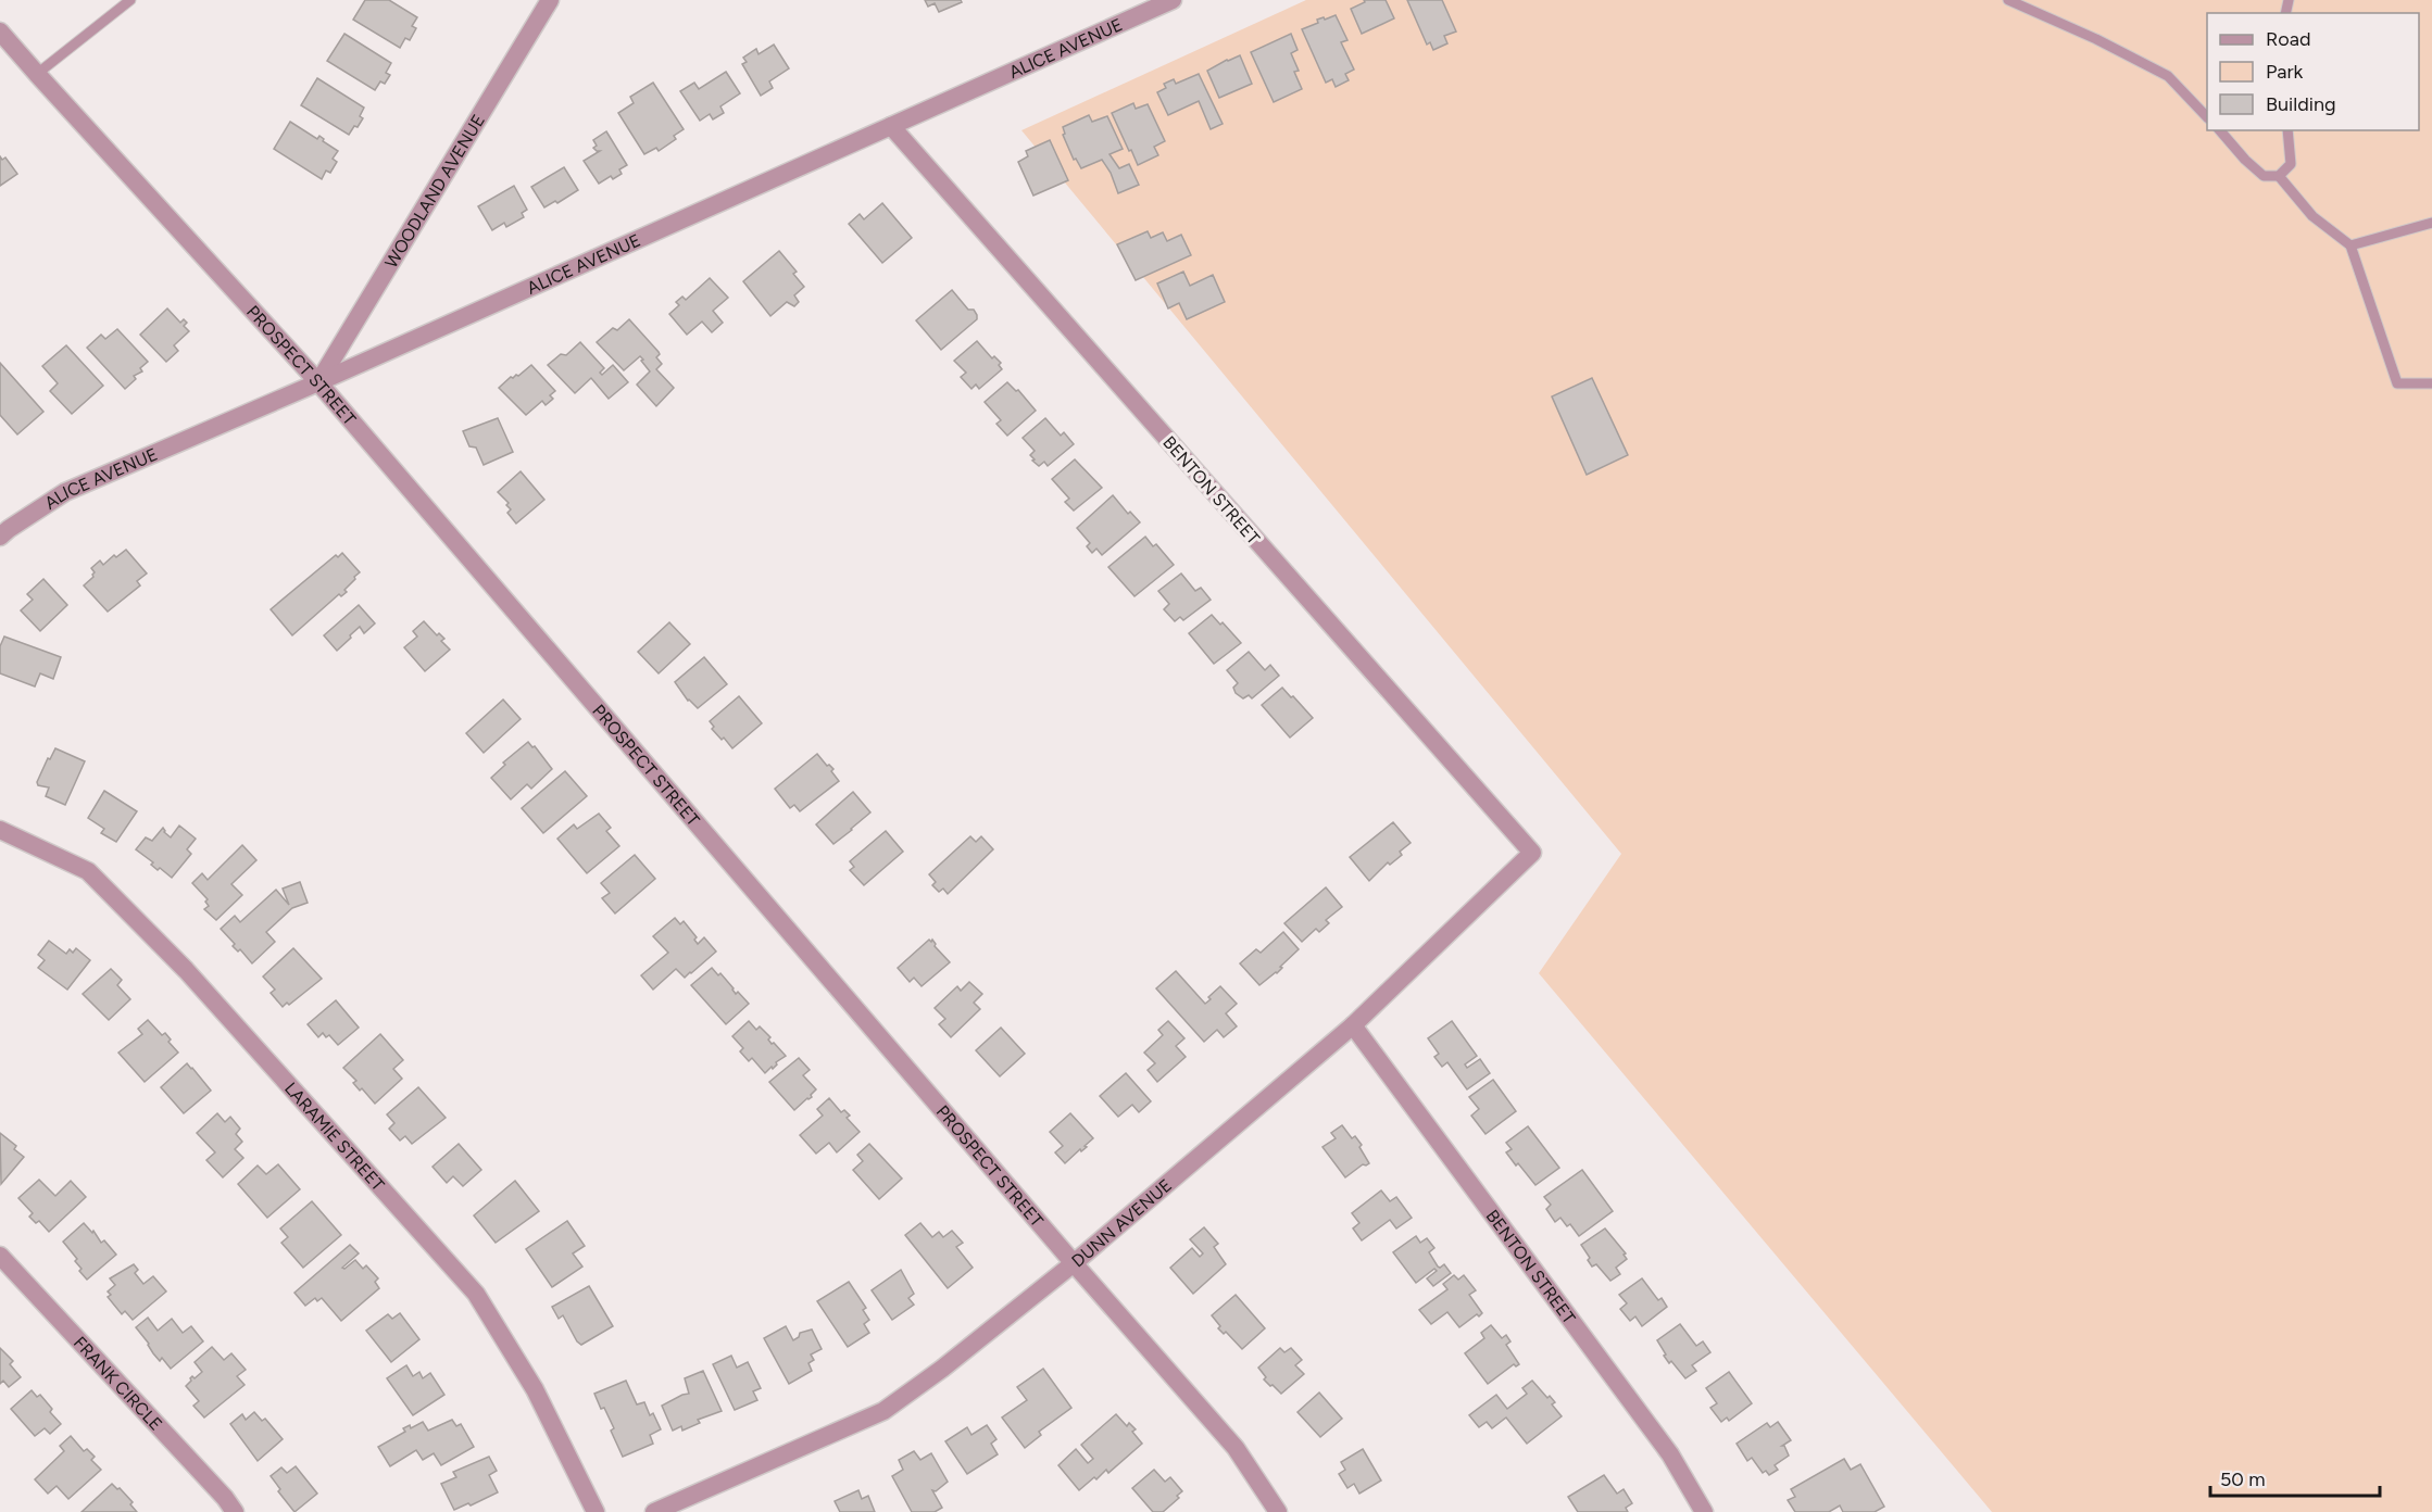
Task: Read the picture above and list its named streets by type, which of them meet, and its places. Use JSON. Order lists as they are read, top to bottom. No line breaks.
{"streets":{"street":["ALICE AVENUE","WOODLAND AVENUE","PROSPECT STREET","BENTON STREET","LARAMIE STREET","DUNN AVENUE","FRANK CIRCLE"]},"crossings":[["ALICE AVENUE","WOODLAND AVENUE"],["ALICE AVENUE","PROSPECT STREET"],["ALICE AVENUE","BENTON STREET"],["WOODLAND AVENUE","PROSPECT STREET"],["PROSPECT STREET","DUNN AVENUE"],["BENTON STREET","DUNN AVENUE"]],"legend":["Road","Park","Building"],"scale_bar":"50 m"}
